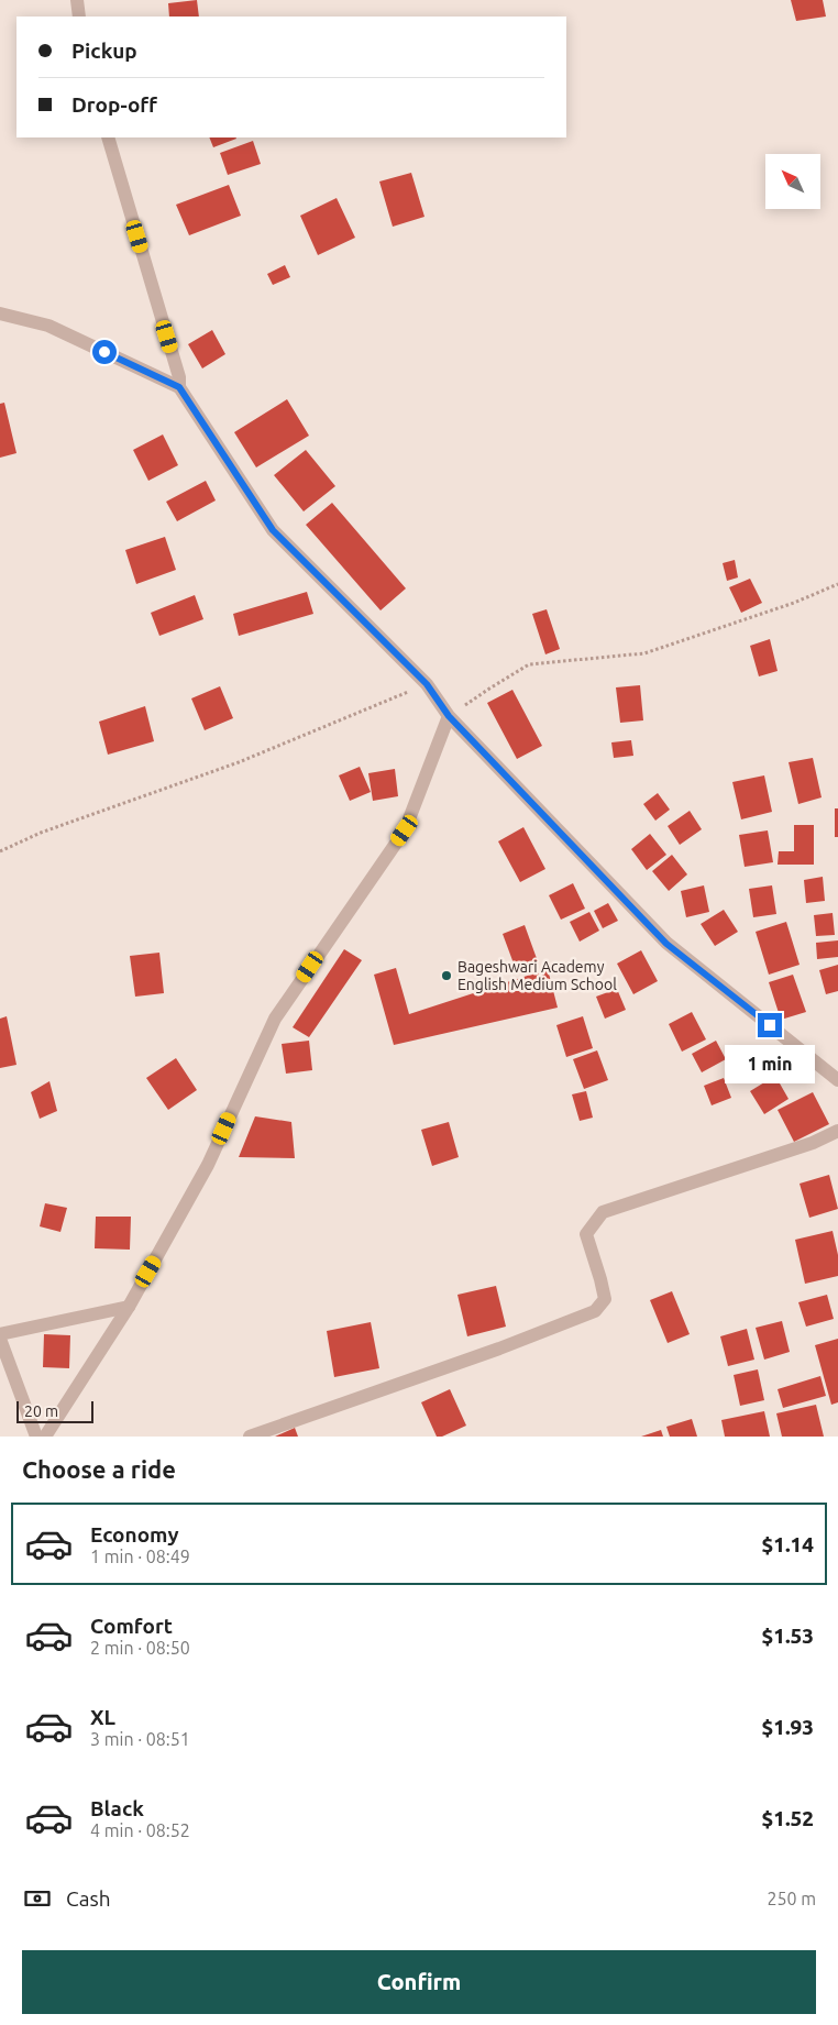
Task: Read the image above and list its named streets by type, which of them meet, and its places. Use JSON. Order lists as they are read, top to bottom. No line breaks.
{"places":["Bageshwari Academy English Medium School"],"scale_bar":"20 m","north":"top left","page":{"banner":["Pickup","Drop-off"],"bubble":"1 min","scale":"20 m","heading":"Choose a ride","list":[{"name":"Economy","note":"1 min · 08:49","value":"$1.14"},{"name":"Comfort","note":"2 min · 08:50","value":"$1.53"},{"name":"XL","note":"3 min · 08:51","value":"$1.93"},{"name":"Black","note":"4 min · 08:52","value":"$1.52"}],"pay":["Cash","250 m"],"buttons":"Confirm"}}
